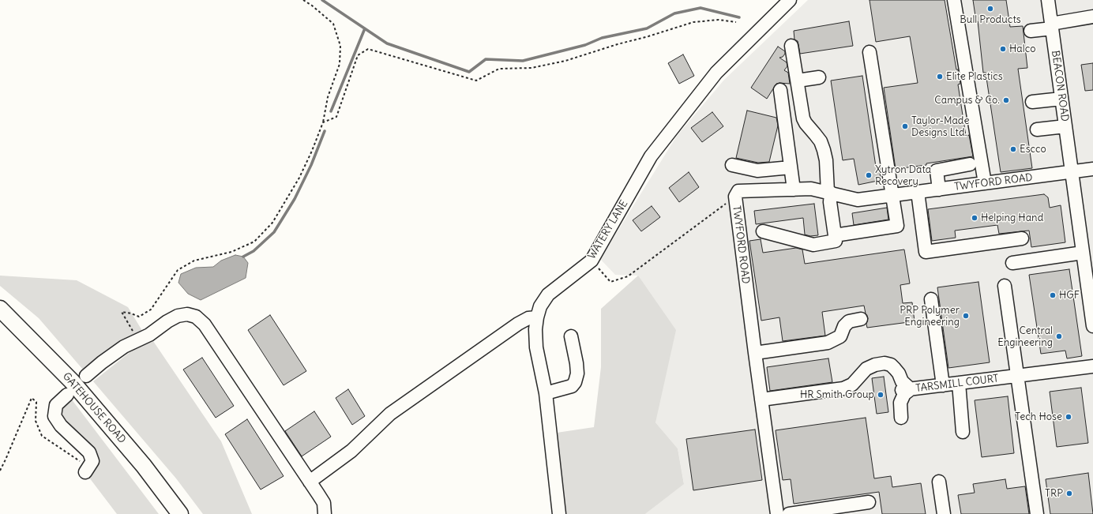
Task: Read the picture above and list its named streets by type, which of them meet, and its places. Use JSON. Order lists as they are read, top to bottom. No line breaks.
{"streets":{"main road":["GATEHOUSE ROAD"],"street":["BEACON ROAD","TWYFORD ROAD","WATERY LANE","TARSMILL COURT"]},"crossings":[["BEACON ROAD","TWYFORD ROAD"]],"places":["Bull Products","Halco","Elite Plastics","Campus & Co.","Taylor-Made Designs Ltd.","Escco","Xytron Data Recovery","Helping Hand","HGF","PRP Polymer Engineering","Central Engineering","HR Smith Group","Tech Hose","TRP"]}
